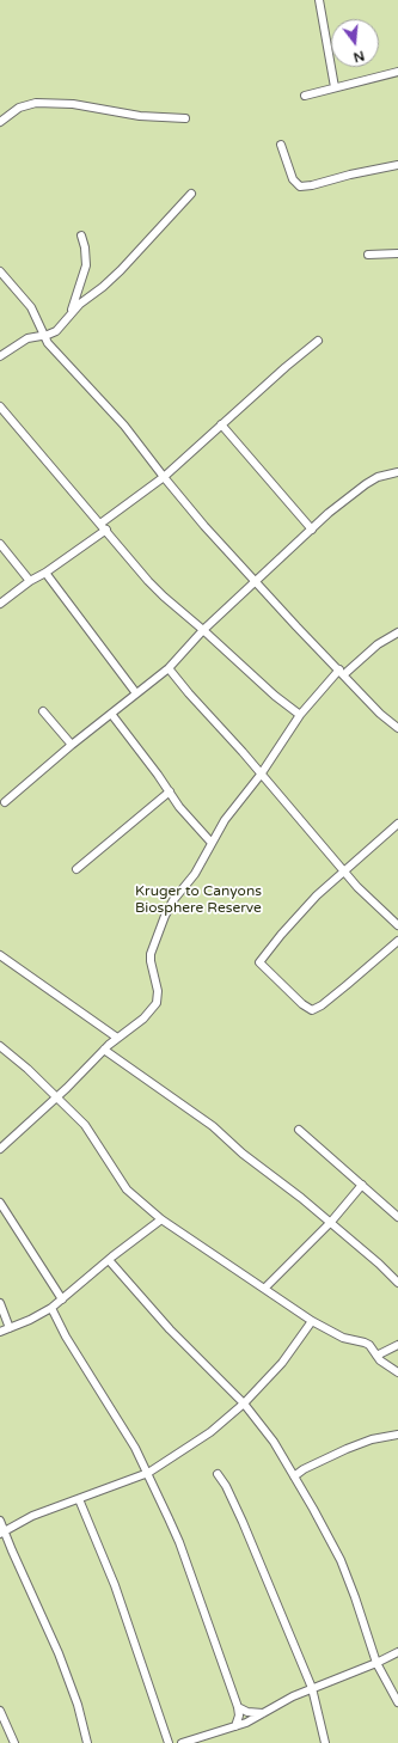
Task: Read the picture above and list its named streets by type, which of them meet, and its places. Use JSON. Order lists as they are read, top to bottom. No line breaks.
{"parks":["Kruger to Canyons Biosphere Reserve"],"north":"bottom"}
